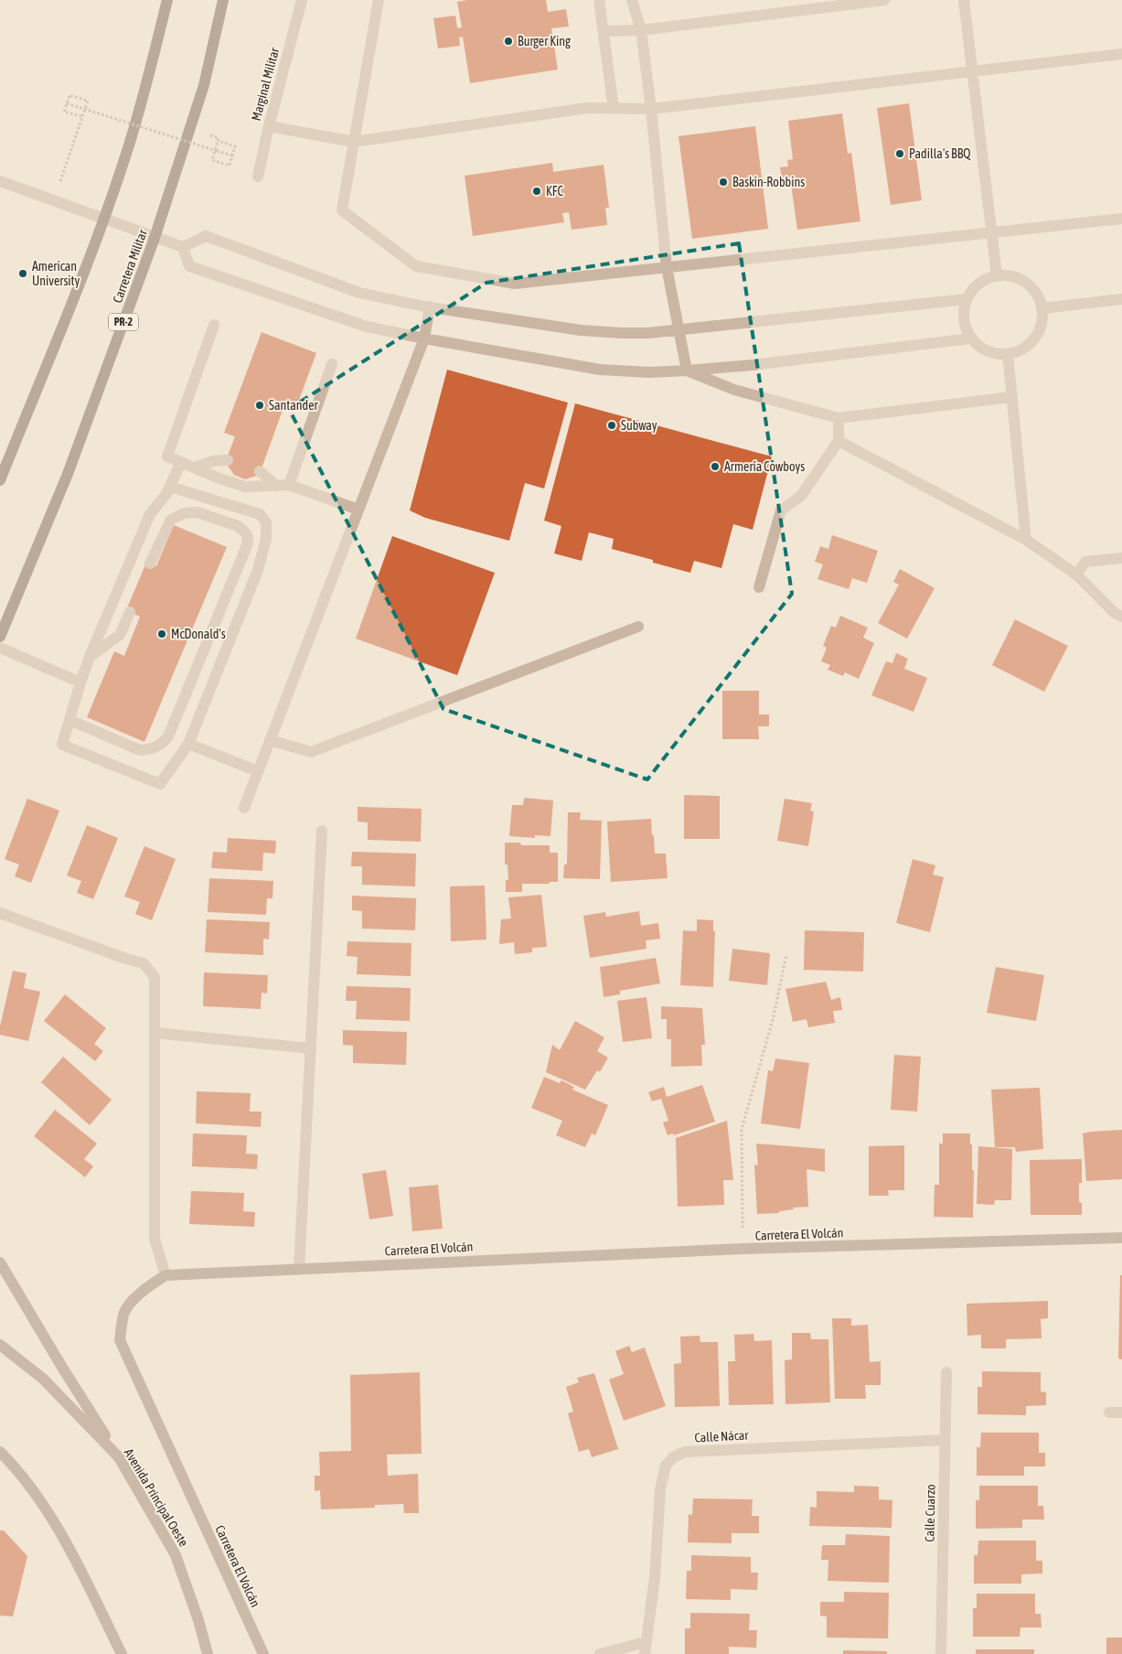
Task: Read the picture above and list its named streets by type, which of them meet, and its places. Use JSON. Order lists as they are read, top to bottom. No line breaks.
{"streets":{"main road":["Carretera Militar","PR-2"],"street":["Marginal Militar","Carretera El Volcán","Calle Nácar","Avenida Principal Oeste","Calle Cuarzo"]},"crossings":[["Calle Nácar","Calle Cuarzo"]],"places":["Burger King","Padilla's BBQ","Baskin-Robbins","KFC","American University","Santander","Subway","Armería Cowboys","McDonald's"]}
